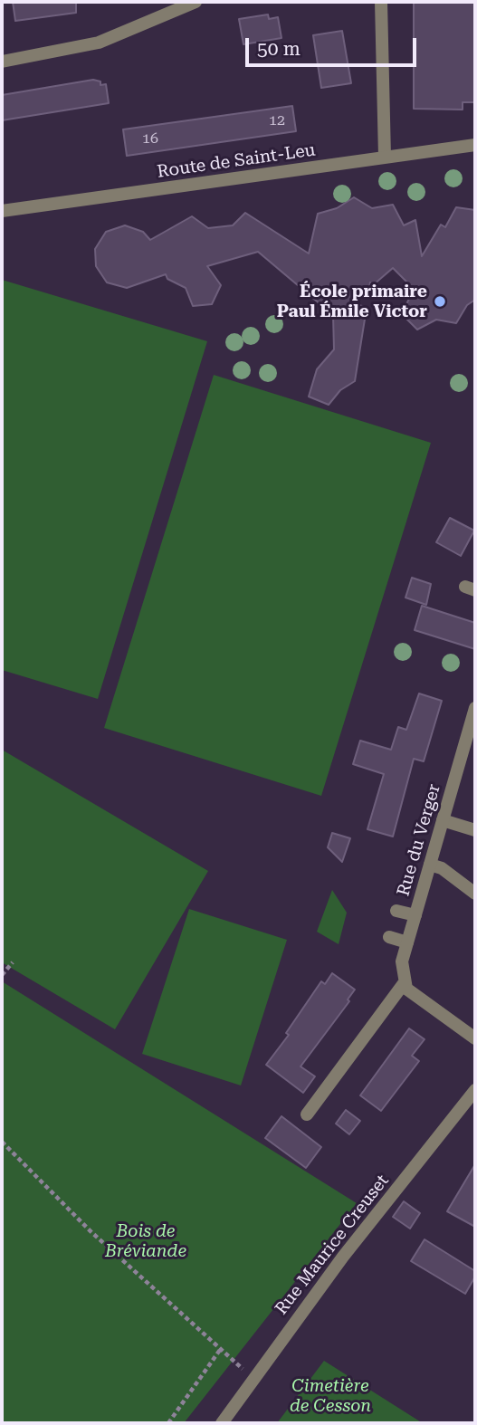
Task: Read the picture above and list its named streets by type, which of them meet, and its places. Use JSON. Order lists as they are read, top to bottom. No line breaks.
{"streets":{"street":["Route de Saint-Leu","Rue du Verger","Rue Maurice Creuset"]},"parks":["Bois de Bréviande","Cimetière de Cesson"],"places":["École primaire Paul Émile Victor"],"house_numbers":["12","16"],"scale_bar":"50 m"}
